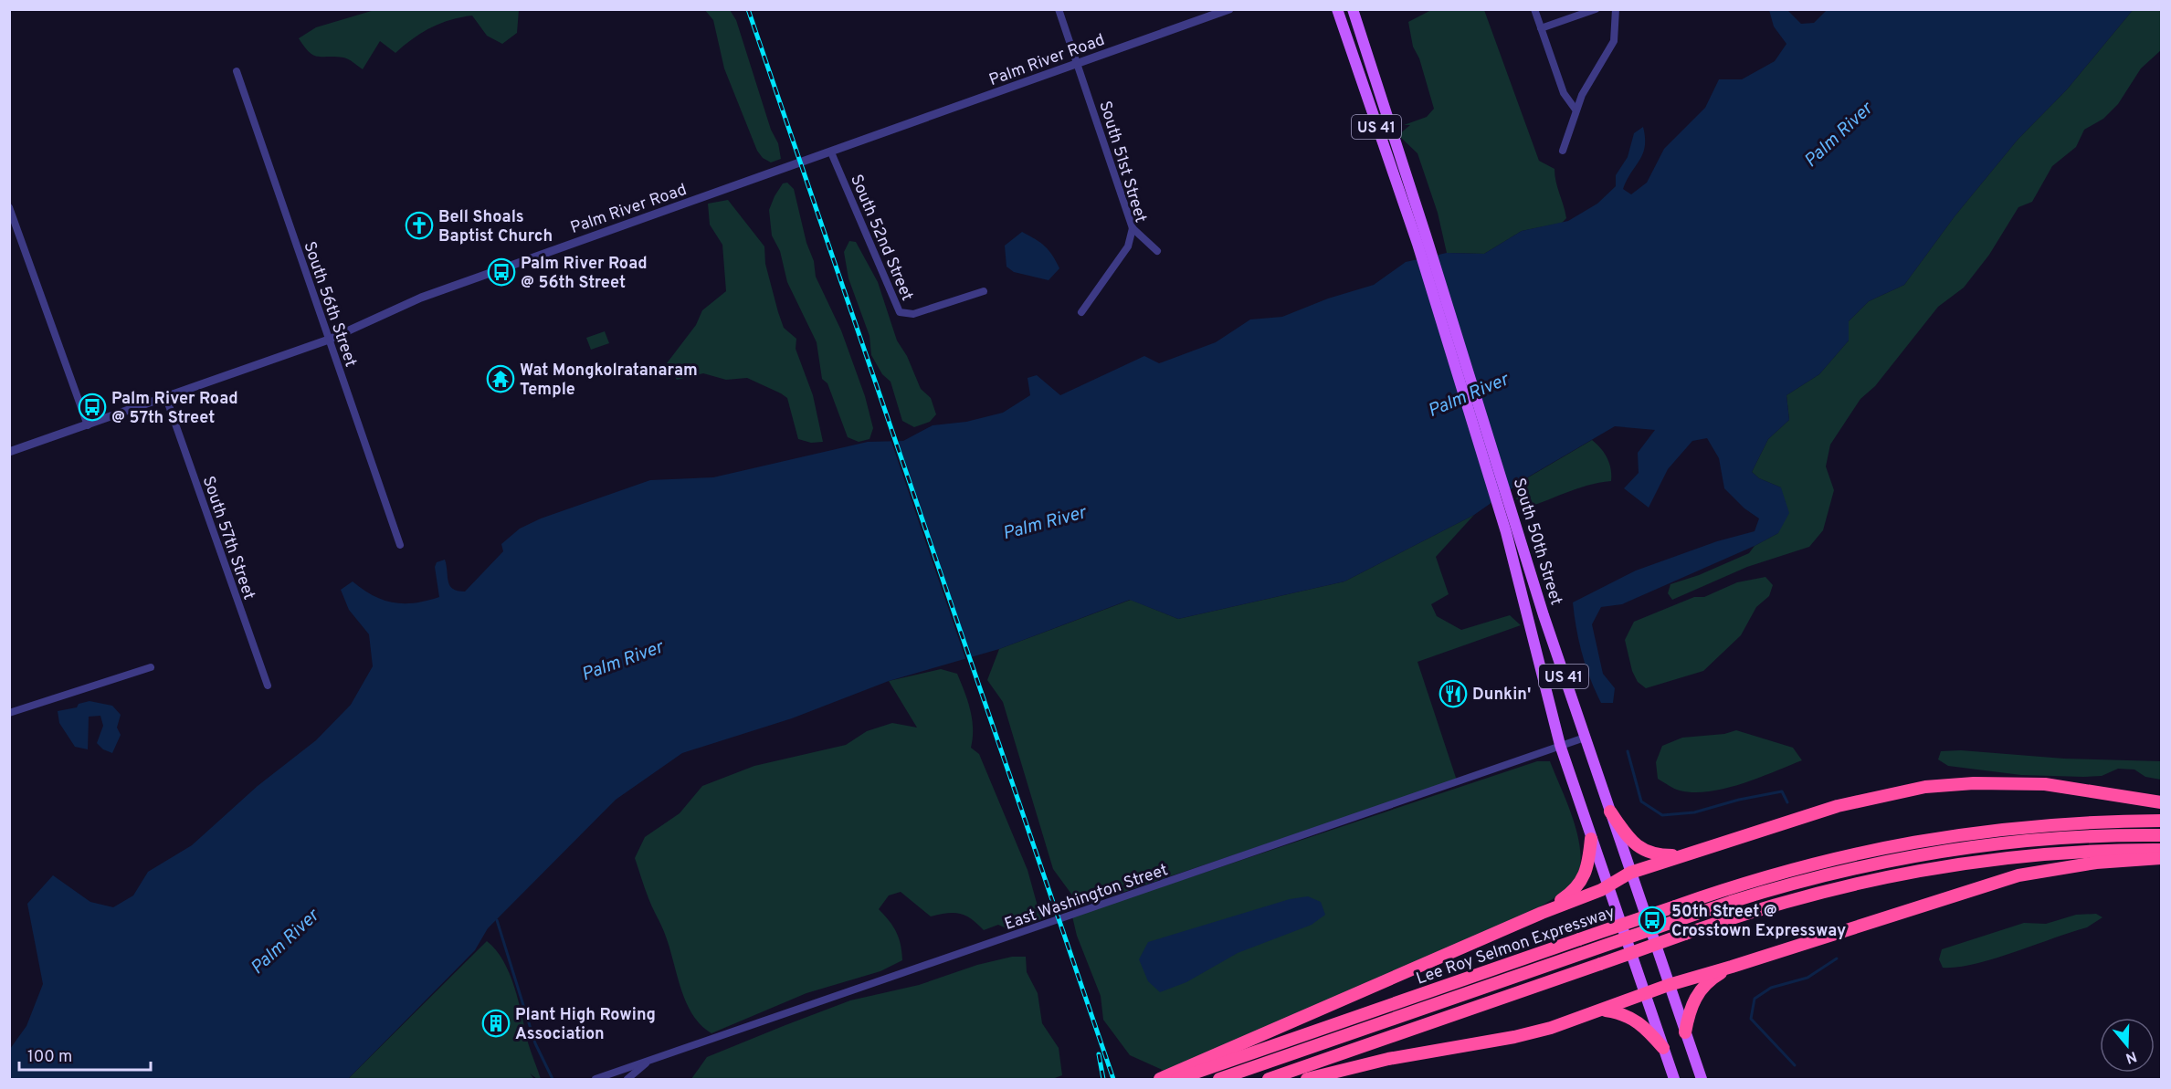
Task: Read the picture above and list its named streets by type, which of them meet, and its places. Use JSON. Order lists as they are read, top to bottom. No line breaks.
{"streets":{"highway":["Lee Roy Selmon Expressway"],"main road":["US 41","South 50th Street"],"street":["Palm River Road","South 51st Street","South 52nd Street","South 56th Street","South 57th Street","East Washington Street"]},"crossings":[["Palm River Road","South 51st Street"],["Palm River Road","South 52nd Street"],["Palm River Road","South 56th Street"],["Palm River Road","South 57th Street"],["South 50th Street","East Washington Street"]],"water":["Palm River"],"places":{"church":["Bell Shoals Baptist Church"],"bus stop":["Palm River Road @ 56th Street","Palm River Road @ 57th Street","50th Street @ Crosstown Expressway"],"temple":["Wat Mongkolratanaram Temple"],"restaurant":["Dunkin'"],"building":["Plant High Rowing Association"]},"scale_bar":"100 m","north":"bottom"}
